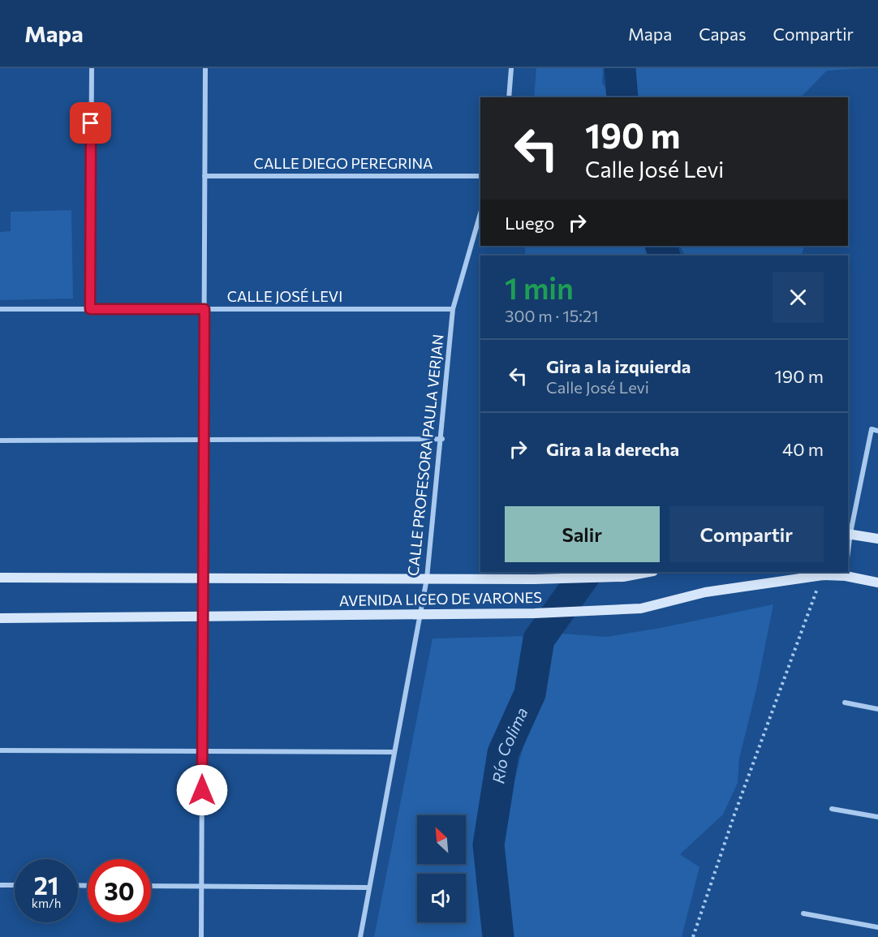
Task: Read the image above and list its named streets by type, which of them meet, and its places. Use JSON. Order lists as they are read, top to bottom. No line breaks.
{"streets":{"street":["CALLE DIEGO PEREGRINA","CALLE JOSÉ LEVI","CALLE PROFESORA PAULA VERJAN","AVENIDA LICEO DE VARONES"]},"crossings":[["CALLE JOSÉ LEVI","CALLE PROFESORA PAULA VERJAN"],["CALLE PROFESORA PAULA VERJAN","AVENIDA LICEO DE VARONES"]],"water":["Río Colima"],"north":"top left","page":{"header":"Mapa","nav":["Mapa","Capas","Compartir"],"turn":["190 m","Calle José Levi"],"then":"Luego","heading":["1 min","300 m · 15:21"],"list":[{"name":"Gira a la izquierda","note":"Calle José Levi","value":"190 m"},{"name":"Gira a la derecha","value":"40 m"}],"buttons":["Salir","Compartir"],"speed":"21 km/h","limit":"30"}}
